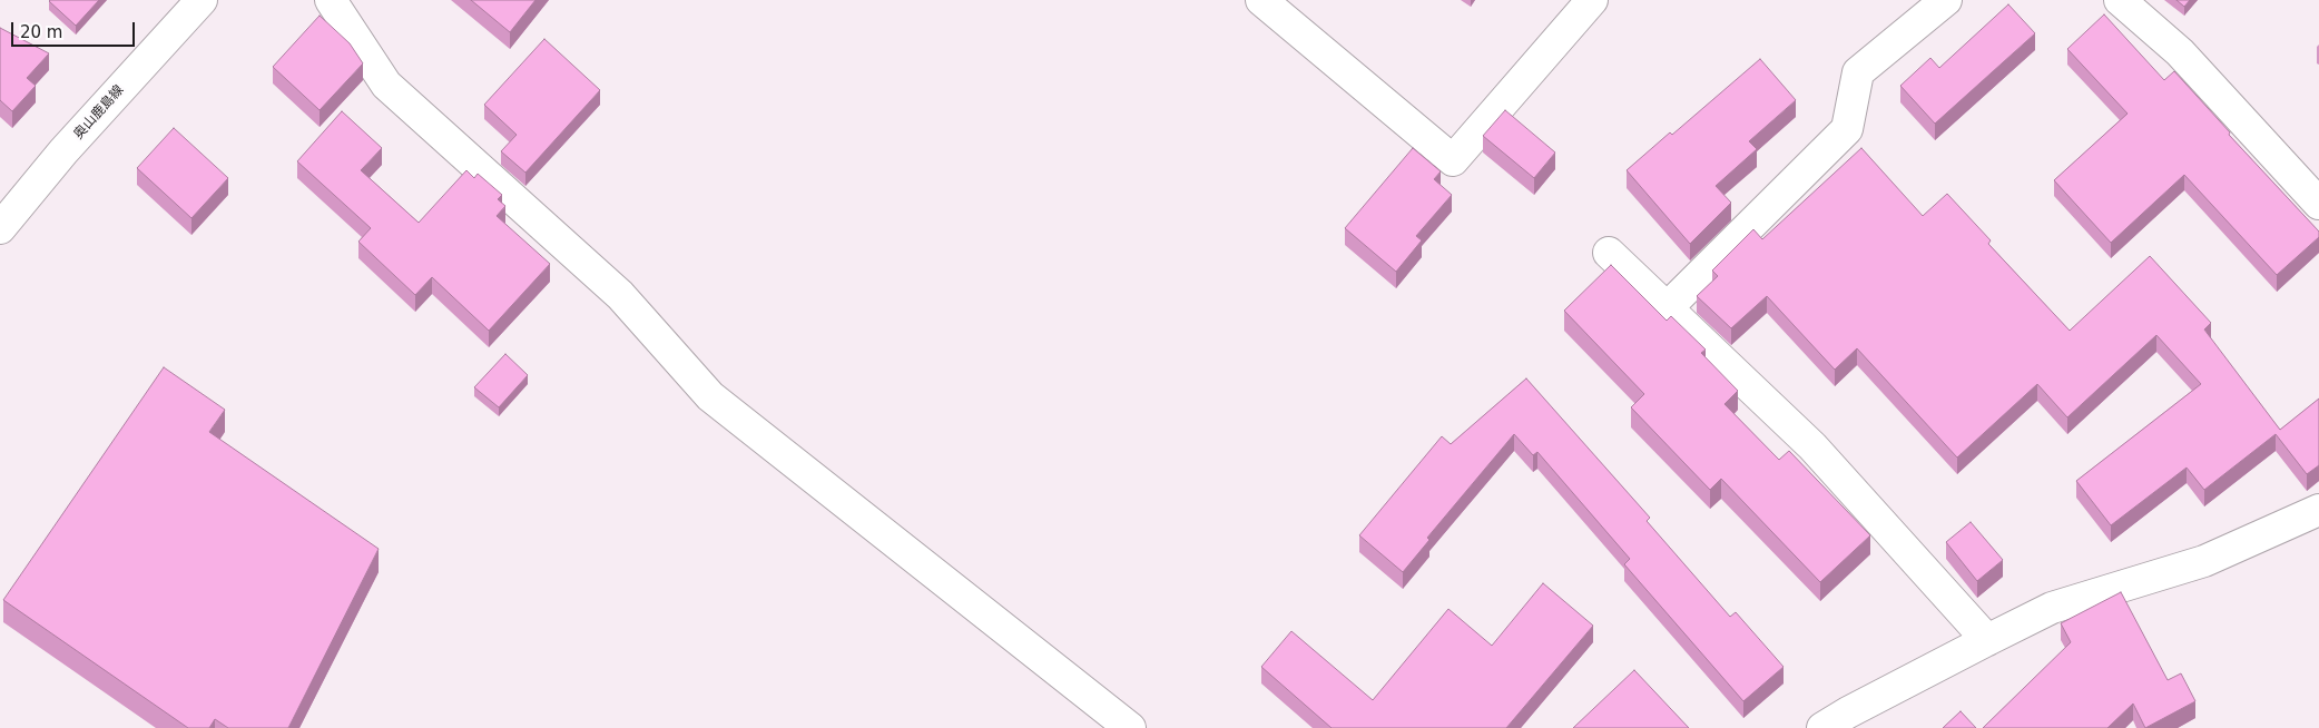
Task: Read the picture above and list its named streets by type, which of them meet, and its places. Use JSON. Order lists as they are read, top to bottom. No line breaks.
{"streets":{"street":["奥山鹿島線"]},"scale_bar":"20 m"}
